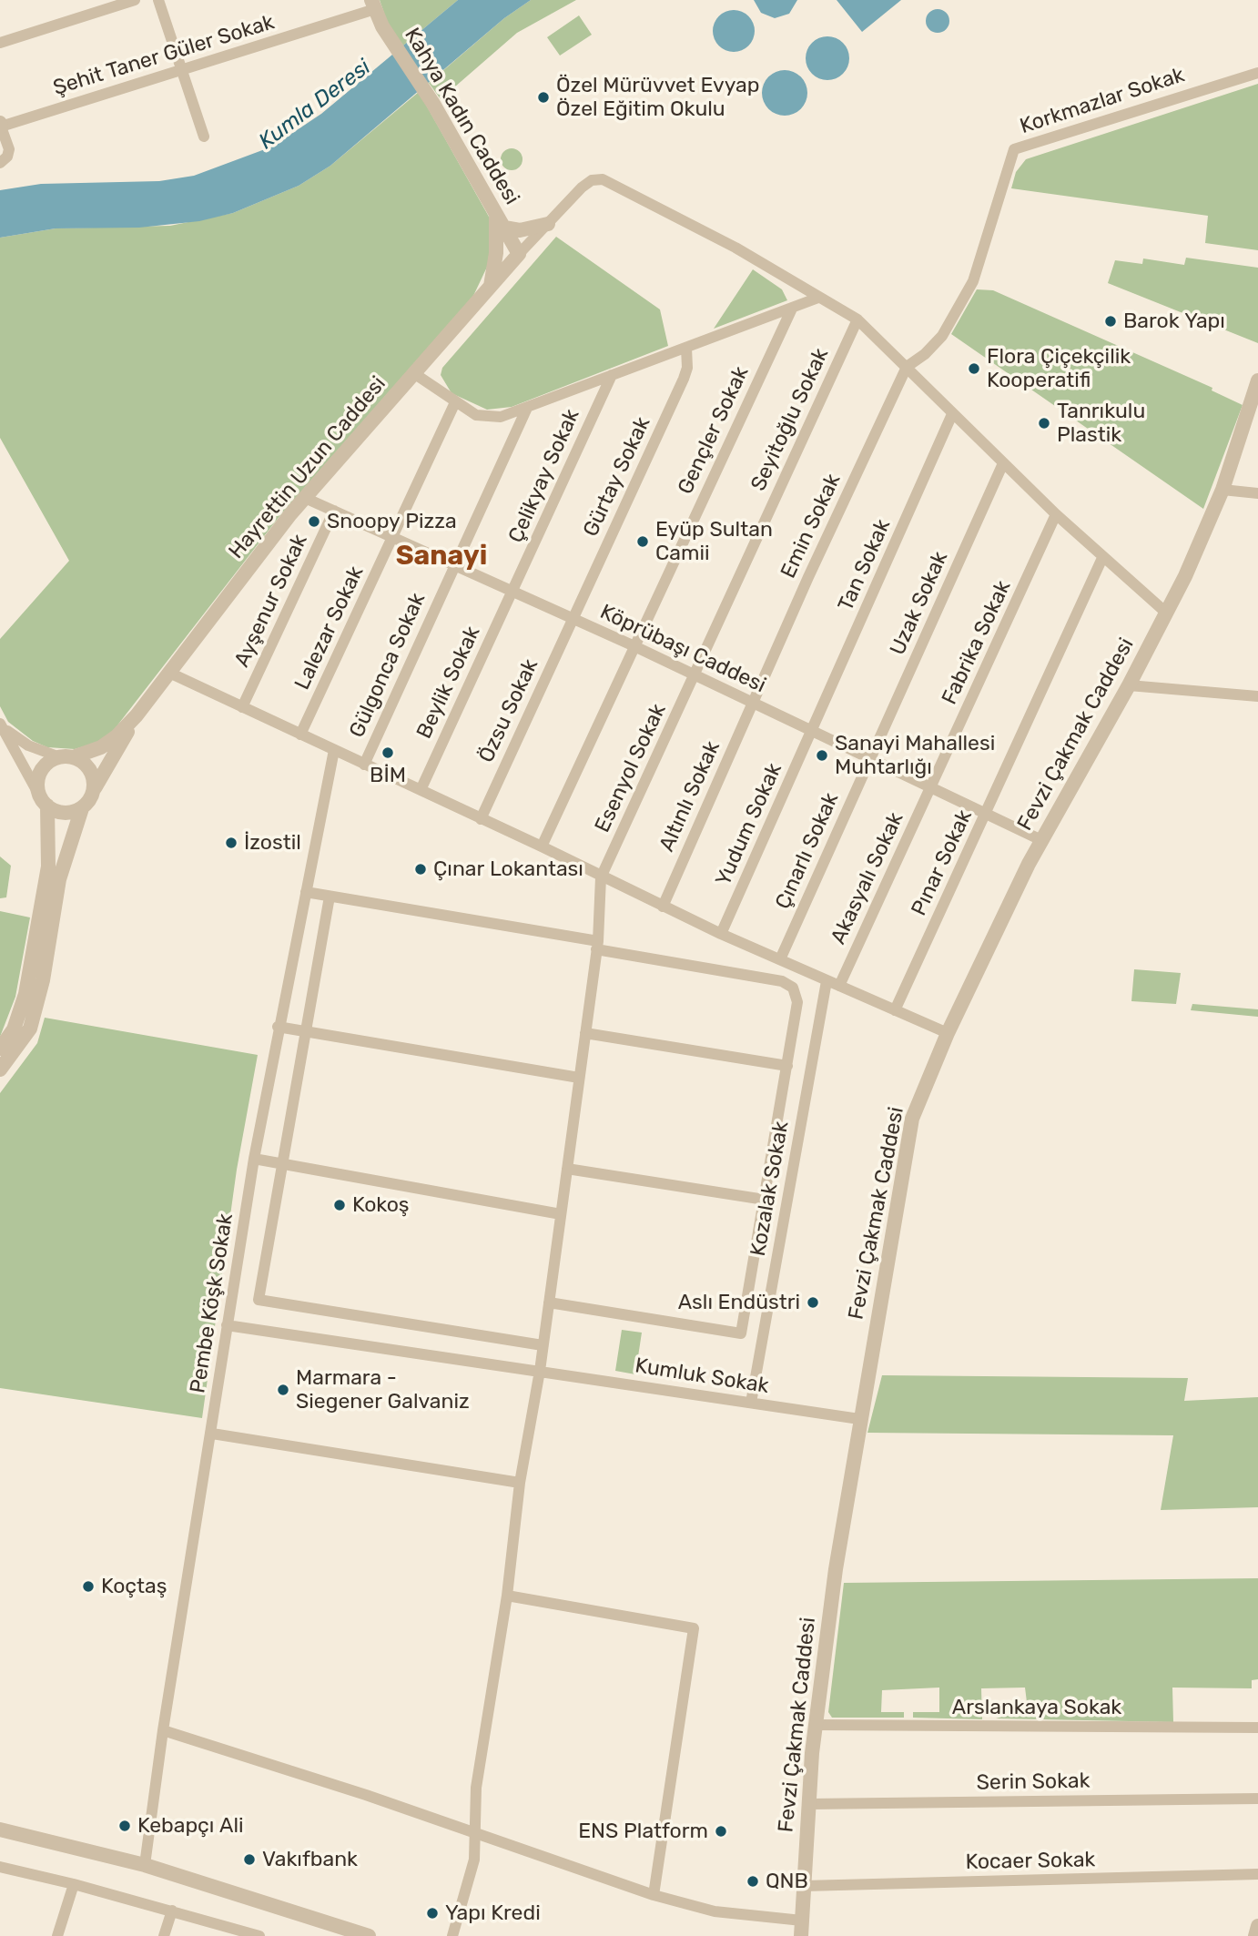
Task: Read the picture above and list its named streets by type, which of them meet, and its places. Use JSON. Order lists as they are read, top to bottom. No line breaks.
{"streets":{"street":["Şehit Taner Güler Sokak","Korkmazlar Sokak","Kahya Kadın Caddesi","Seyitoğlu Sokak","Gençler Sokak","Hayrettin Uzun Caddesi","Çelikyay Sokak","Gürtay Sokak","Emin Sokak","Tan Sokak","Ayşenur Sokak","Uzak Sokak","Lalezar Sokak","Fabrika Sokak","Köprübaşı Caddesi","Gülgonca Sokak","Beylik Sokak","Özsu Sokak","Fevzi Çakmak Caddesi","Esenyol Sokak","Altınlı Sokak","Yudum Sokak","Çınarlı Sokak","Pınar Sokak","Akasyalı Sokak","Kozalak Sokak","Pembe Köşk Sokak","Kumluk Sokak","Arslankaya Sokak","Serin Sokak","Kocaer Sokak"]},"crossings":[["Şehit Taner Güler Sokak","Kahya Kadın Caddesi"],["Korkmazlar Sokak","Emin Sokak"],["Kahya Kadın Caddesi","Hayrettin Uzun Caddesi"],["Seyitoğlu Sokak","Köprübaşı Caddesi"],["Seyitoğlu Sokak","Esenyol Sokak"],["Gençler Sokak","Köprübaşı Caddesi"],["Hayrettin Uzun Caddesi","Köprübaşı Caddesi"],["Çelikyay Sokak","Köprübaşı Caddesi"],["Çelikyay Sokak","Beylik Sokak"],["Gürtay Sokak","Köprübaşı Caddesi"],["Gürtay Sokak","Özsu Sokak"],["Emin Sokak","Köprübaşı Caddesi"],["Emin Sokak","Altınlı Sokak"],["Tan Sokak","Köprübaşı Caddesi"],["Tan Sokak","Yudum Sokak"],["Ayşenur Sokak","Köprübaşı Caddesi"],["Uzak Sokak","Köprübaşı Caddesi"],["Uzak Sokak","Çınarlı Sokak"],["Lalezar Sokak","Köprübaşı Caddesi"],["Fabrika Sokak","Köprübaşı Caddesi"],["Fabrika Sokak","Akasyalı Sokak"],["Köprübaşı Caddesi","Gülgonca Sokak"],["Köprübaşı Caddesi","Beylik Sokak"],["Köprübaşı Caddesi","Özsu Sokak"],["Köprübaşı Caddesi","Fevzi Çakmak Caddesi"],["Köprübaşı Caddesi","Esenyol Sokak"],["Köprübaşı Caddesi","Altınlı Sokak"],["Köprübaşı Caddesi","Yudum Sokak"],["Köprübaşı Caddesi","Çınarlı Sokak"],["Köprübaşı Caddesi","Pınar Sokak"],["Köprübaşı Caddesi","Akasyalı Sokak"],["Fevzi Çakmak Caddesi","Kumluk Sokak"],["Fevzi Çakmak Caddesi","Arslankaya Sokak"],["Fevzi Çakmak Caddesi","Serin Sokak"],["Fevzi Çakmak Caddesi","Kocaer Sokak"],["Kozalak Sokak","Kumluk Sokak"],["Pembe Köşk Sokak","Kumluk Sokak"]],"districts":["Sanayi"],"water":["Kumla Deresi"],"places":["Özel Mürüvvet Evyap Özel Eğitim Okulu","Barok Yapı","Flora Çiçekçilik Kooperatifi","Tanrıkulu Plastik","Snoopy Pizza","Eyüp Sultan Camii","BİM","Sanayi Mahallesi Muhtarlığı","İzostil","Çınar Lokantası","Kokoş","Aslı Endüstri","Marmara - Siegener Galvaniz","Koçtaş","Kebapçı Ali","ENS Platform","Vakıfbank","QNB","Yapı Kredi"]}
